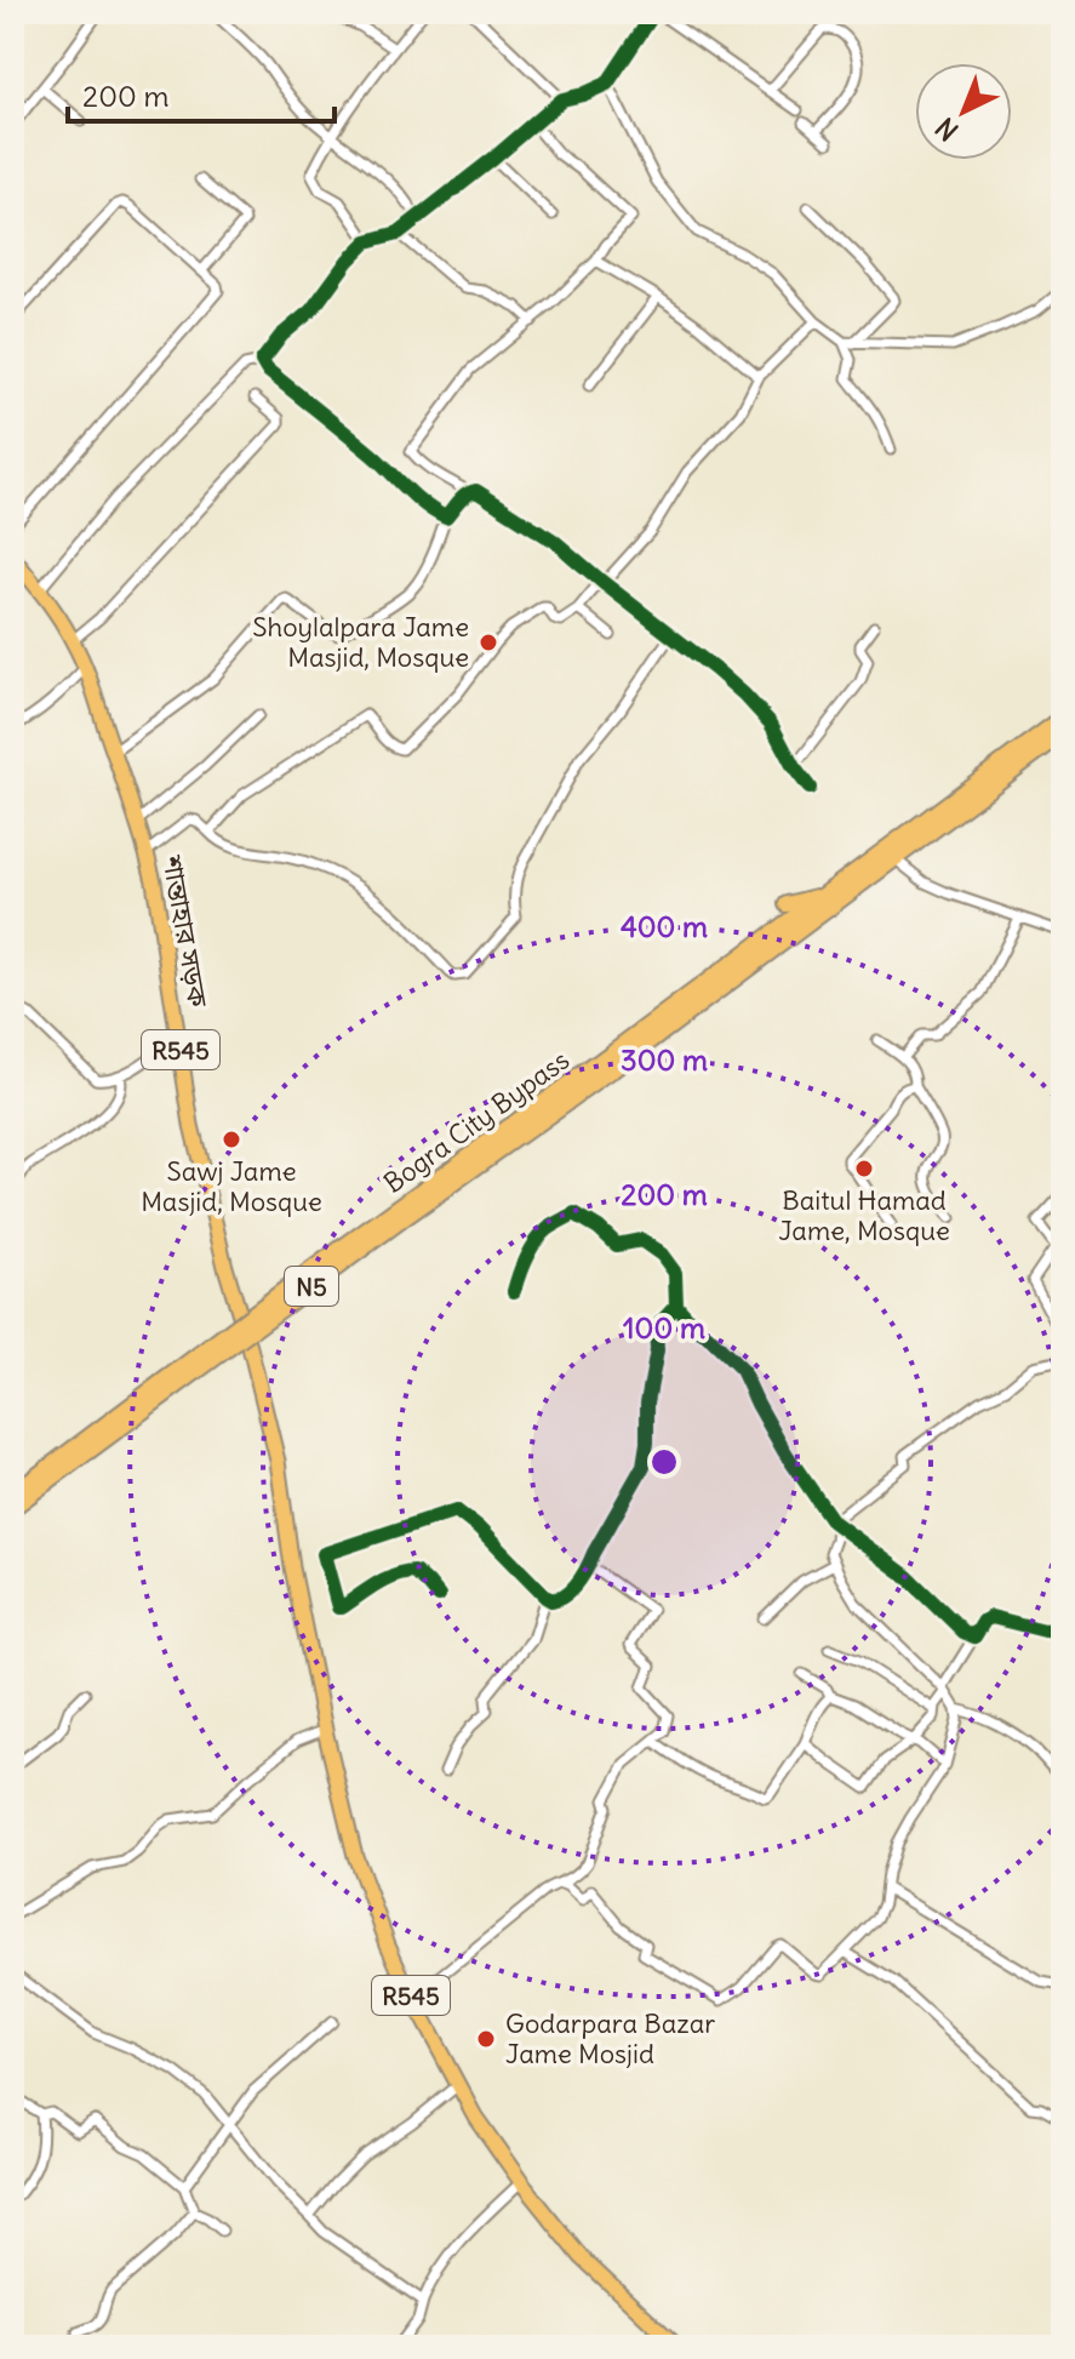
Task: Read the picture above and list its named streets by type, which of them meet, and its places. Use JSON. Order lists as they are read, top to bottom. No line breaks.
{"streets":{"highway":["Bogra City Bypass","N5"],"main road":["শান্তাহার সড়ক","R545"]},"crossings":[["শান্তাহার সড়ক","R545"]],"places":["Shoylalpara Jame Masjid, Mosque","Sawj Jame Masjid, Mosque","Baitul Hamad Jame, Mosque","Godarpara Bazar Jame Mosjid"],"scale_bar":"200 m","north":"bottom left","rings":["400 m","300 m","200 m","100 m"]}
